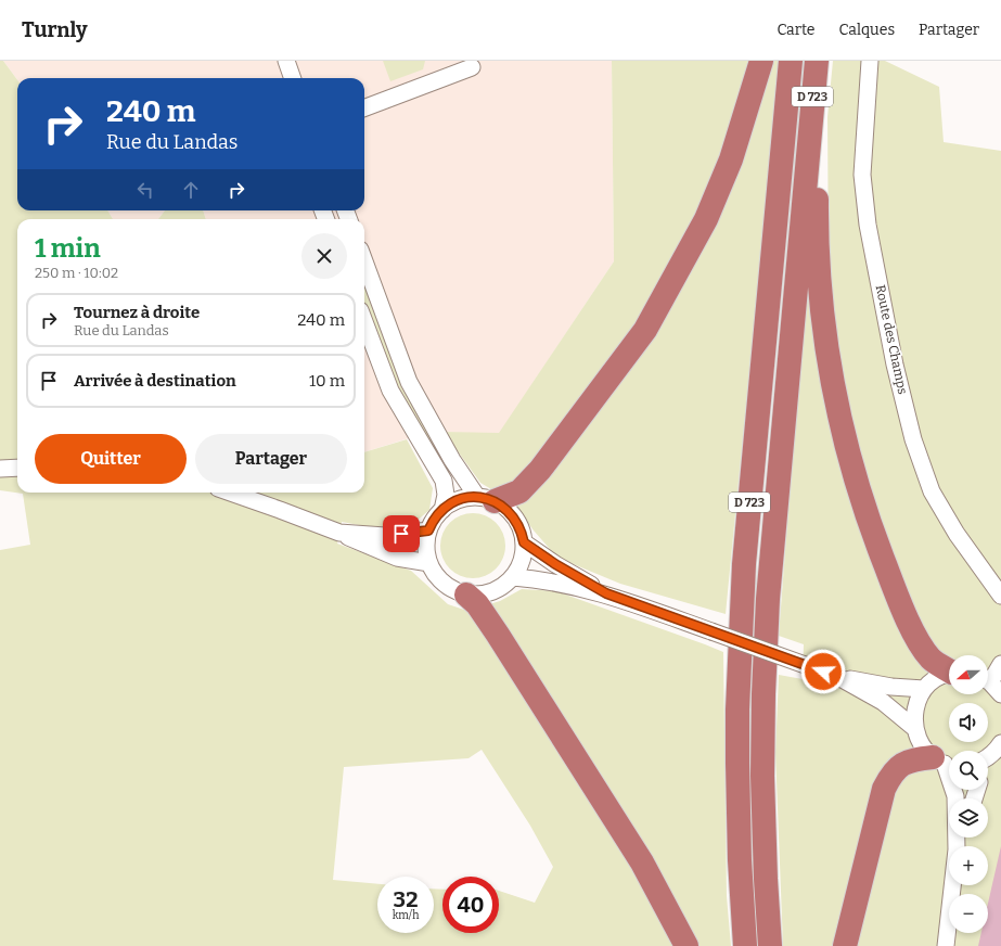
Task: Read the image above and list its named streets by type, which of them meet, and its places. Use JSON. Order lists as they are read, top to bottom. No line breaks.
{"streets":{"highway":["D 723"],"street":["Route des Champs"]},"north":"left","page":{"header":"Turnly","nav":["Carte","Calques","Partager"],"turn":["240 m","Rue du Landas"],"heading":["1 min","250 m · 10:02"],"list":[{"name":"Tournez à droite","note":"Rue du Landas","value":"240 m"},{"name":"Arrivée à destination","value":"10 m"}],"buttons":["Quitter","Partager"],"map_buttons":["+","−"],"speed":"32 km/h","limit":"40"}}
